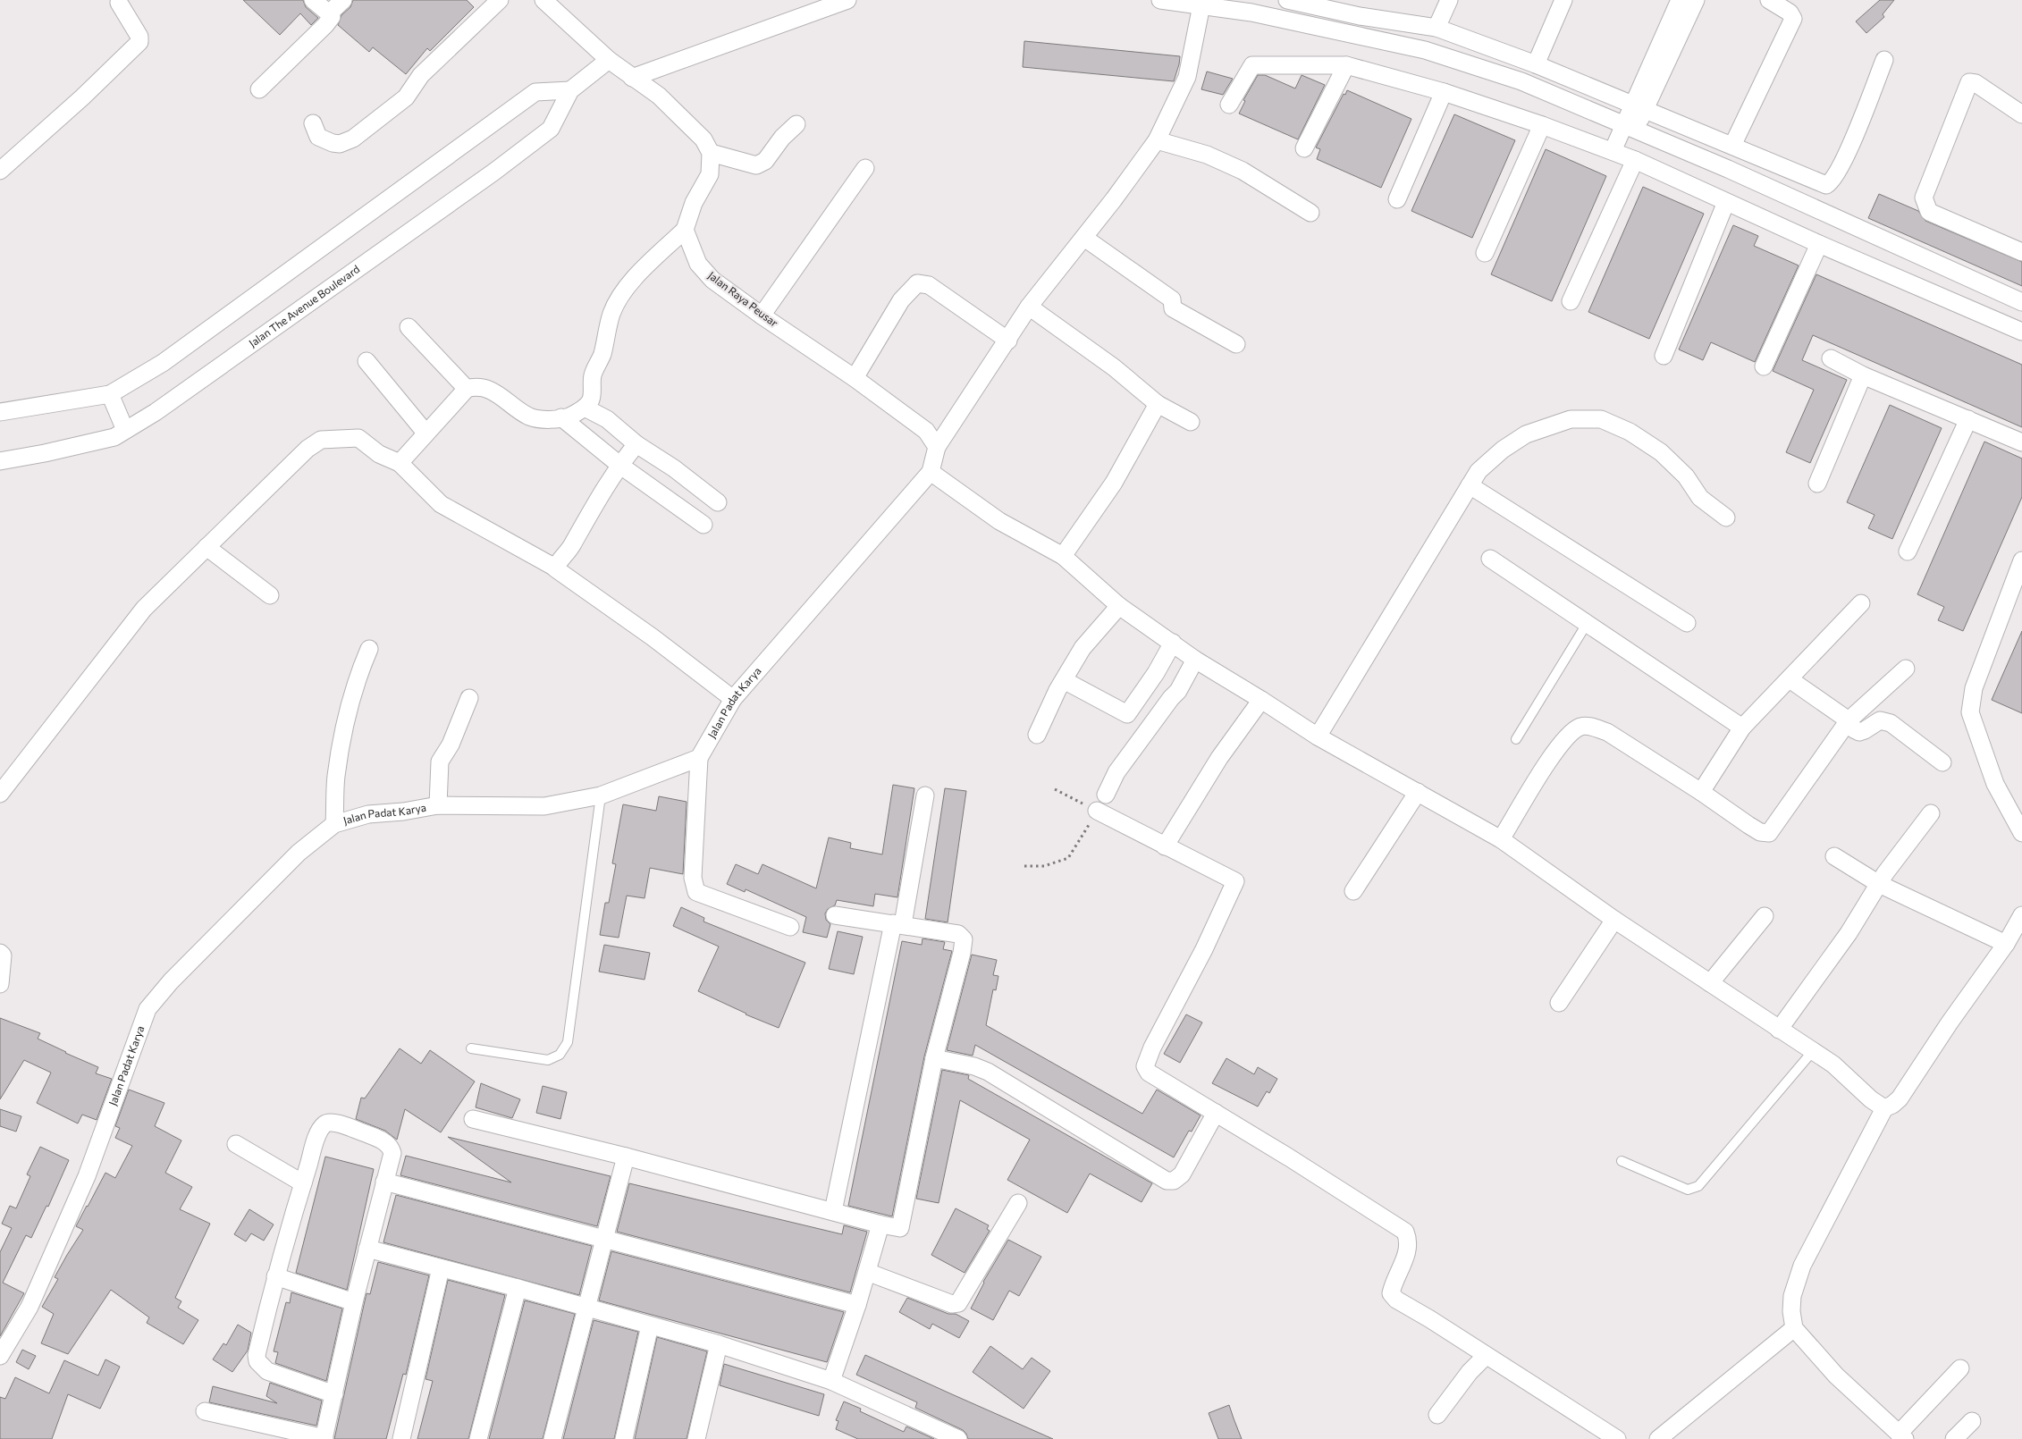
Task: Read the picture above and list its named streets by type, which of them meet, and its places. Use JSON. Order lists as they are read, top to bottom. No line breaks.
{"streets":{"street":["Jalan Raya Peusar","Jalan The Avenue Boulevard","Jalan Padat Karya"]}}
